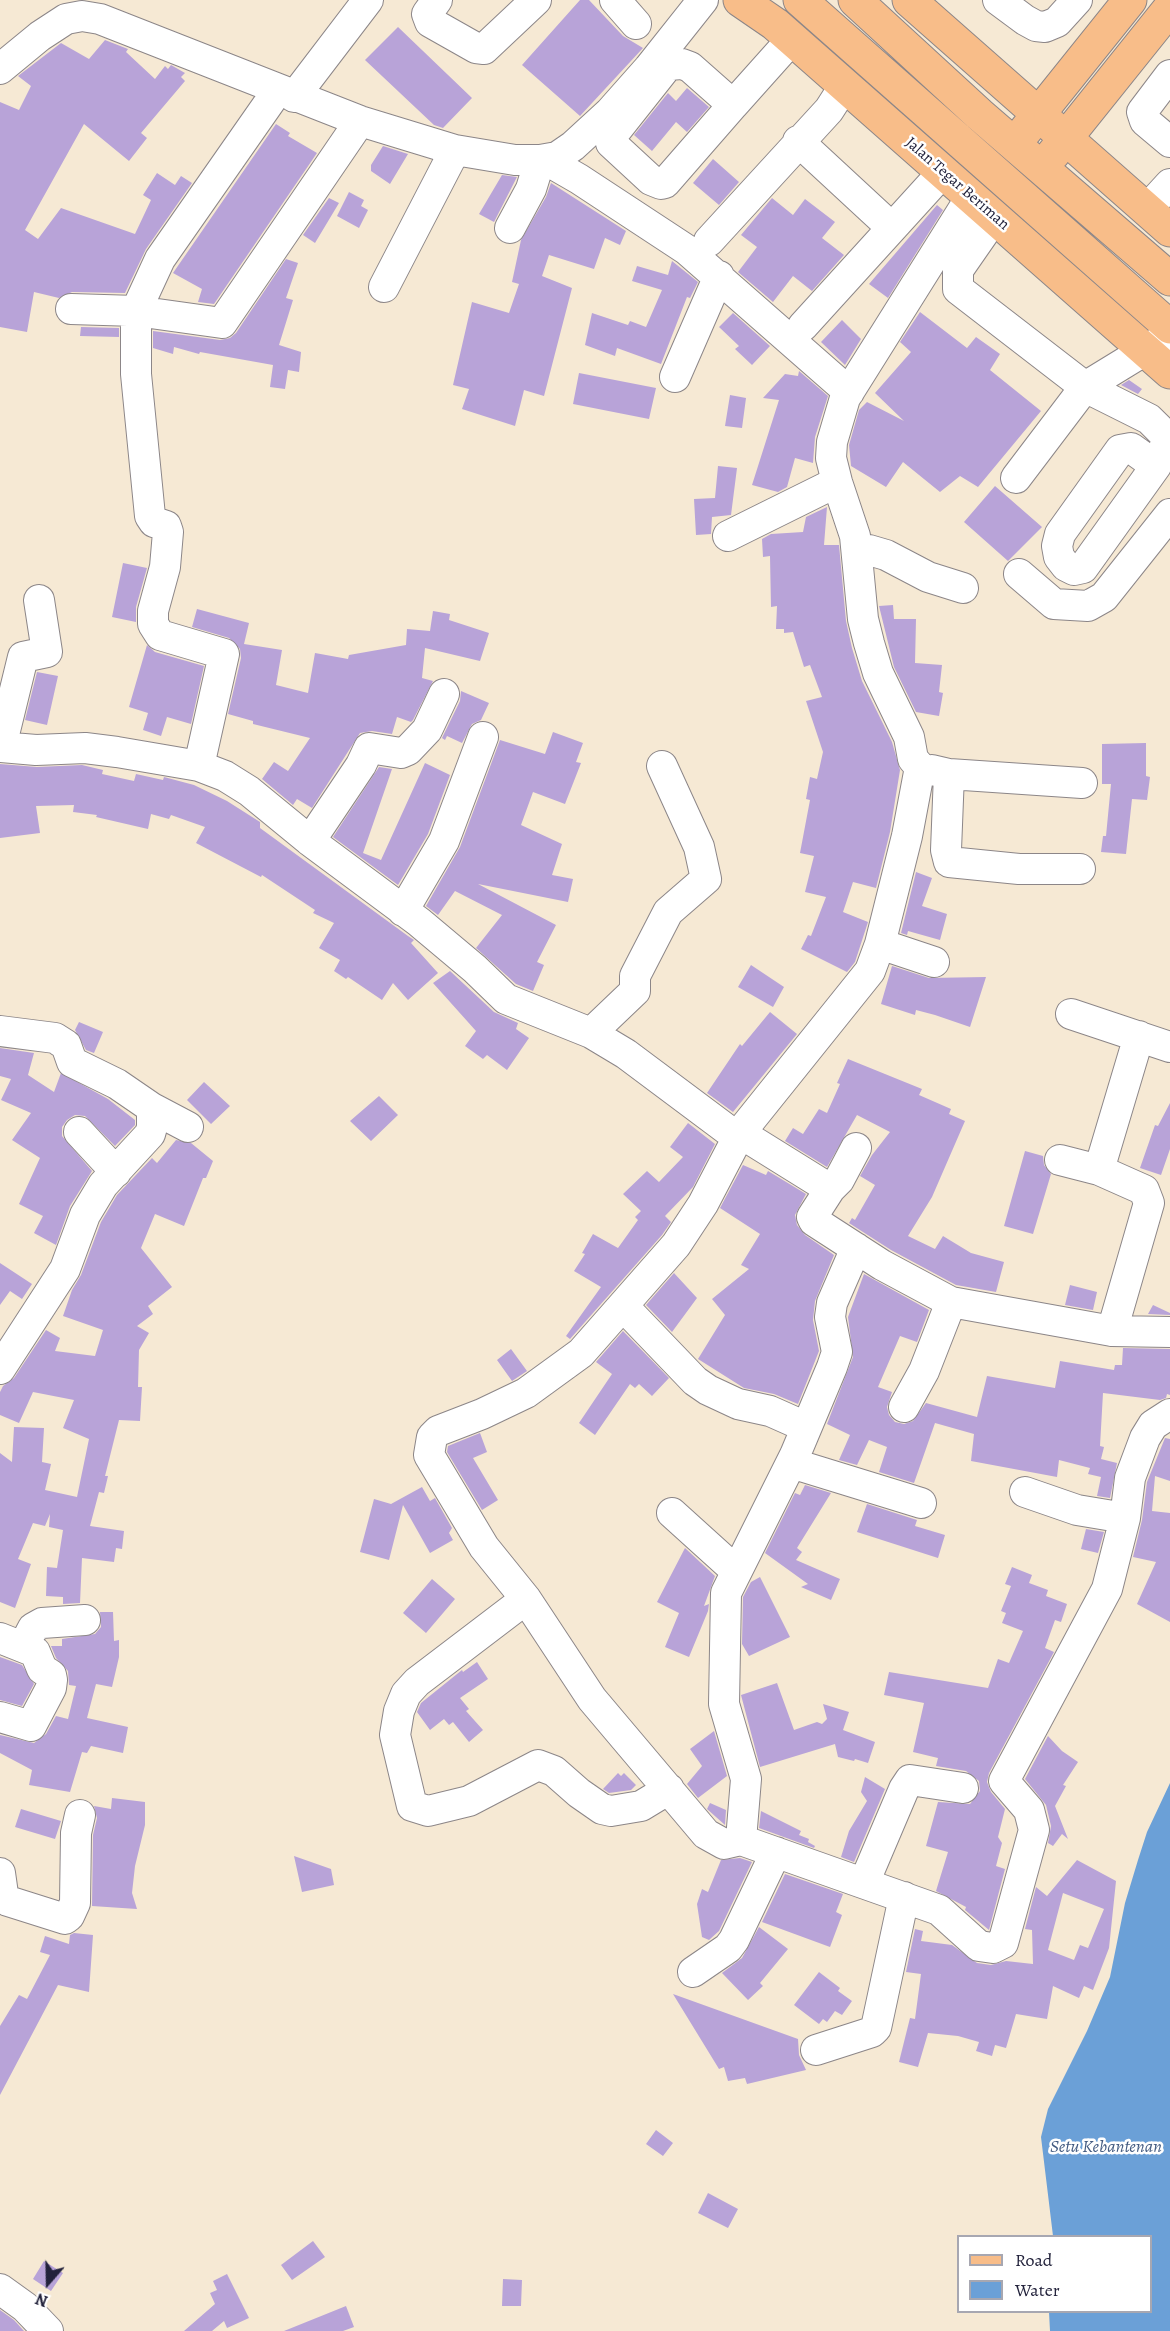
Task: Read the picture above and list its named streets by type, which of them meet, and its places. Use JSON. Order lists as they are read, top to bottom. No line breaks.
{"streets":{"main road":["Jalan Tegar Beriman"]},"water":["Setu Kebantenan"],"legend":["Road","Water"],"north":"bottom"}
